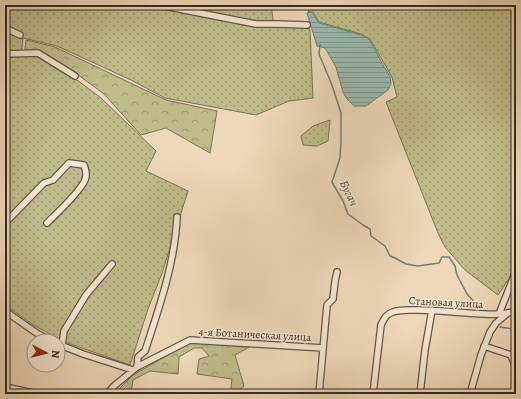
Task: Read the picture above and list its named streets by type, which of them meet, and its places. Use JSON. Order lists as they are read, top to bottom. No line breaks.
{"streets":{"street":["Становая улица","4-я Ботаническая улица"]},"water":["Бугач"],"north":"right"}
